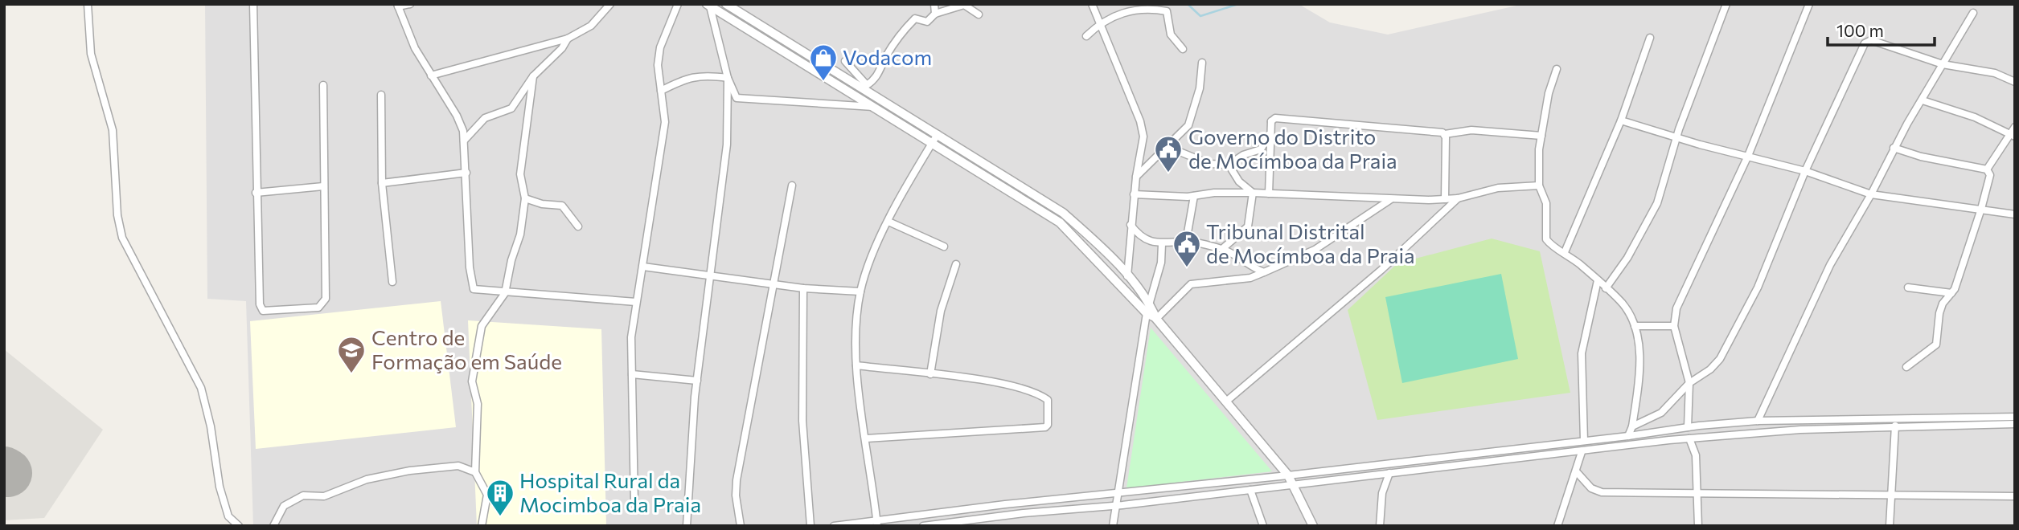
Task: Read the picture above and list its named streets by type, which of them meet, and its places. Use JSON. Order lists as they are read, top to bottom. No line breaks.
{"places":{"shop":["Vodacom"],"public building":["Governo do Distrito de Mocímboa da Praia","Tribunal Distrital de Mocímboa da Praia"],"school or university":["Centro de Formação em Saúde"],"building":["Hospital Rural da Mocimboa da Praia"]},"scale_bar":"100 m"}
